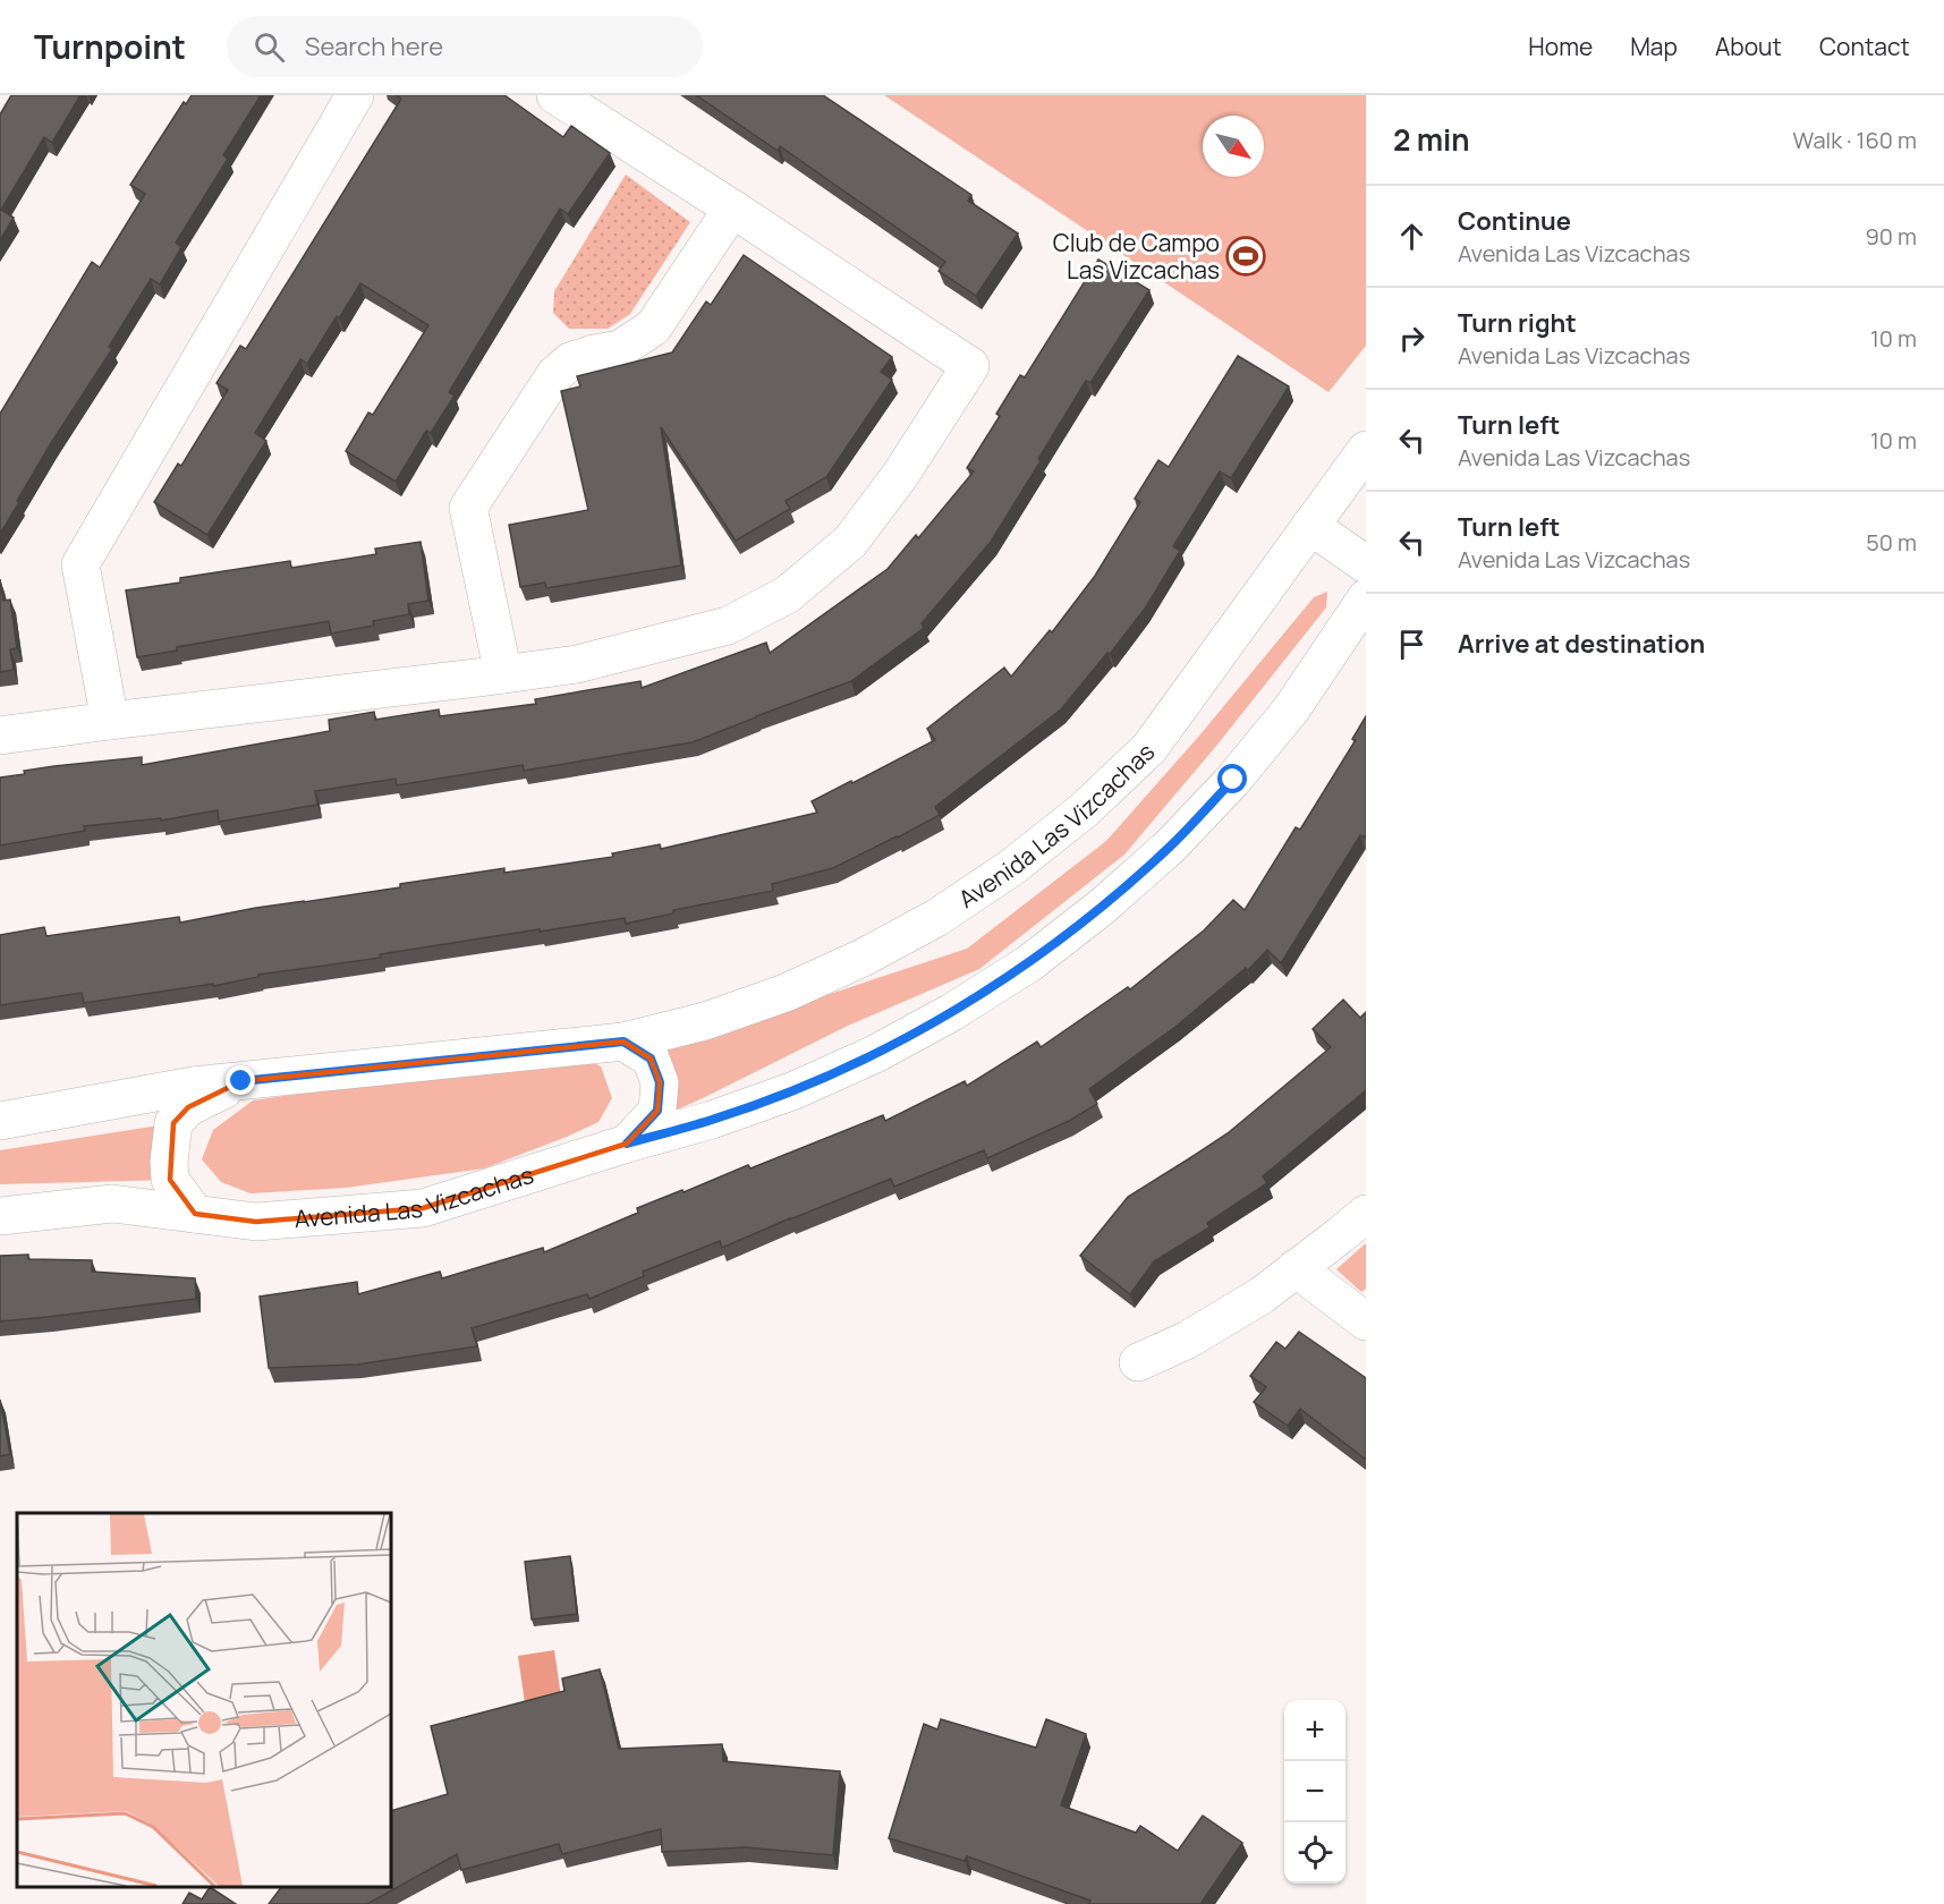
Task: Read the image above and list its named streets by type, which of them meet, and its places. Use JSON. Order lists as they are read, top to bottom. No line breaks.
{"streets":{"street":["Avenida Las Vizcachas"]},"places":{"sports":["Club de Campo Las Vizcachas"]},"north":"bottom right","page":{"header":"Turnpoint","search":"Search here","nav":["Home","Map","About","Contact"],"heading":["2 min","Walk · 160 m"],"list":[["Continue","Avenida Las Vizcachas","90 m"],["Turn right","Avenida Las Vizcachas","10 m"],["Turn left","Avenida Las Vizcachas","10 m"],["Turn left","Avenida Las Vizcachas","50 m"],"Arrive at destination"],"map_buttons":["+","−"]}}
